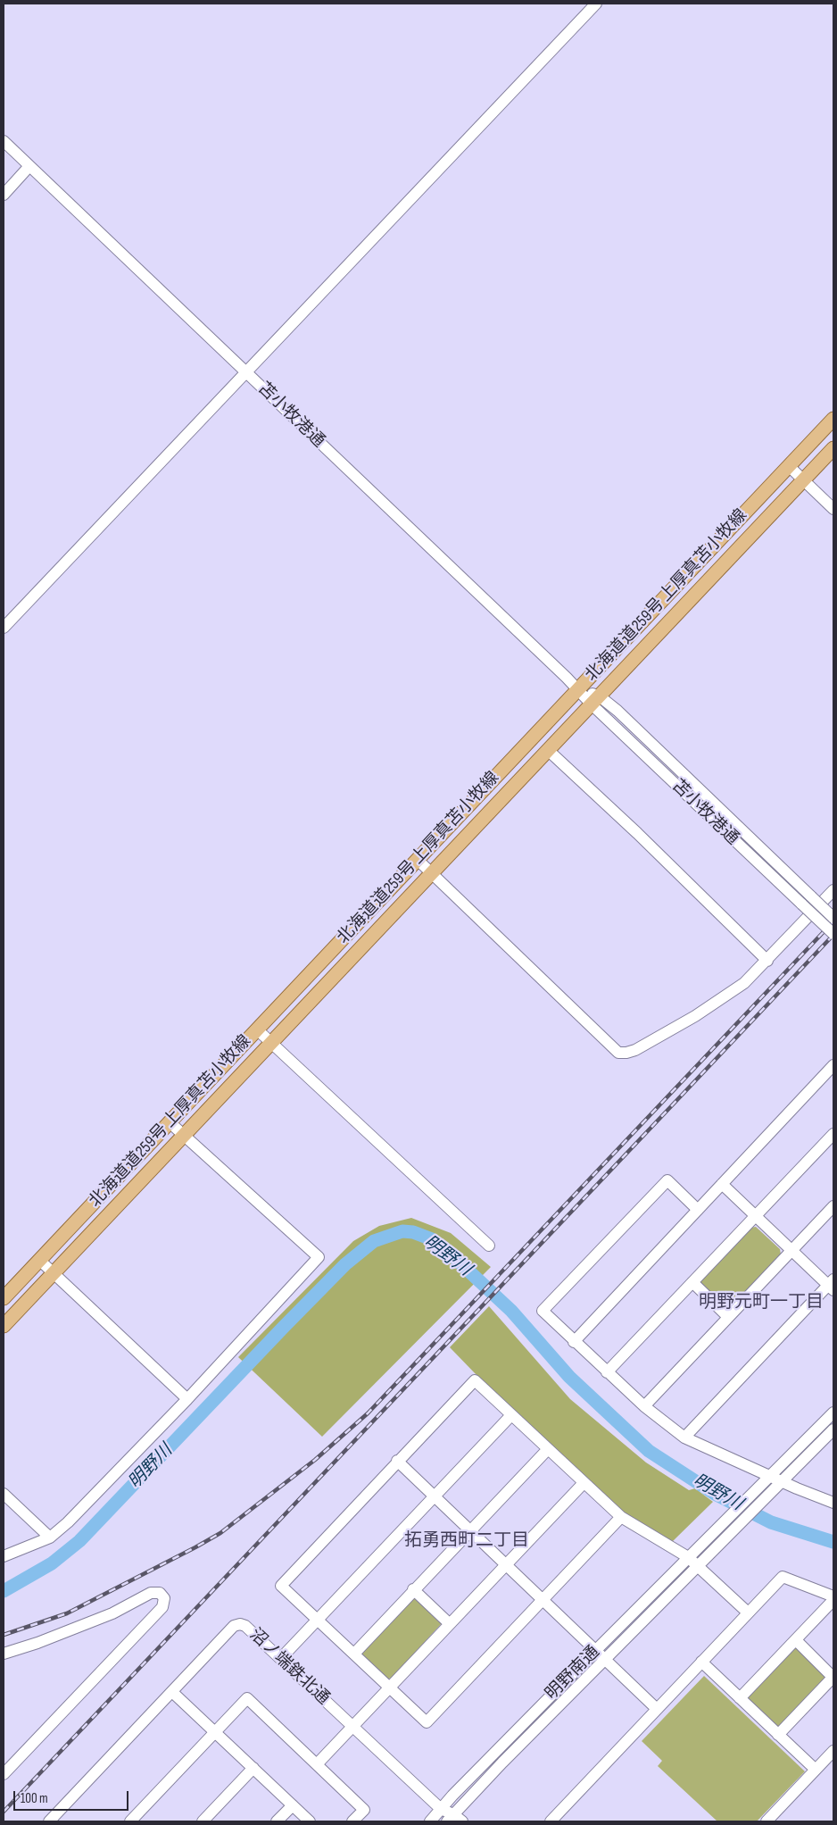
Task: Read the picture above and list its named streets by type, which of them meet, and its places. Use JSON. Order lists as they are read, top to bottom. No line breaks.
{"streets":{"main road":["北海道道259号 上厚真苫小牧線"],"street":["苫小牧港通","沼ノ端鉄北通","明野南通"]},"crossings":[["苫小牧港通","北海道道259号 上厚真苫小牧線"],["沼ノ端鉄北通","明野南通"]],"districts":["明野元町一丁目","拓勇西町二丁目"],"water":["明野川"],"scale_bar":"100 m"}
